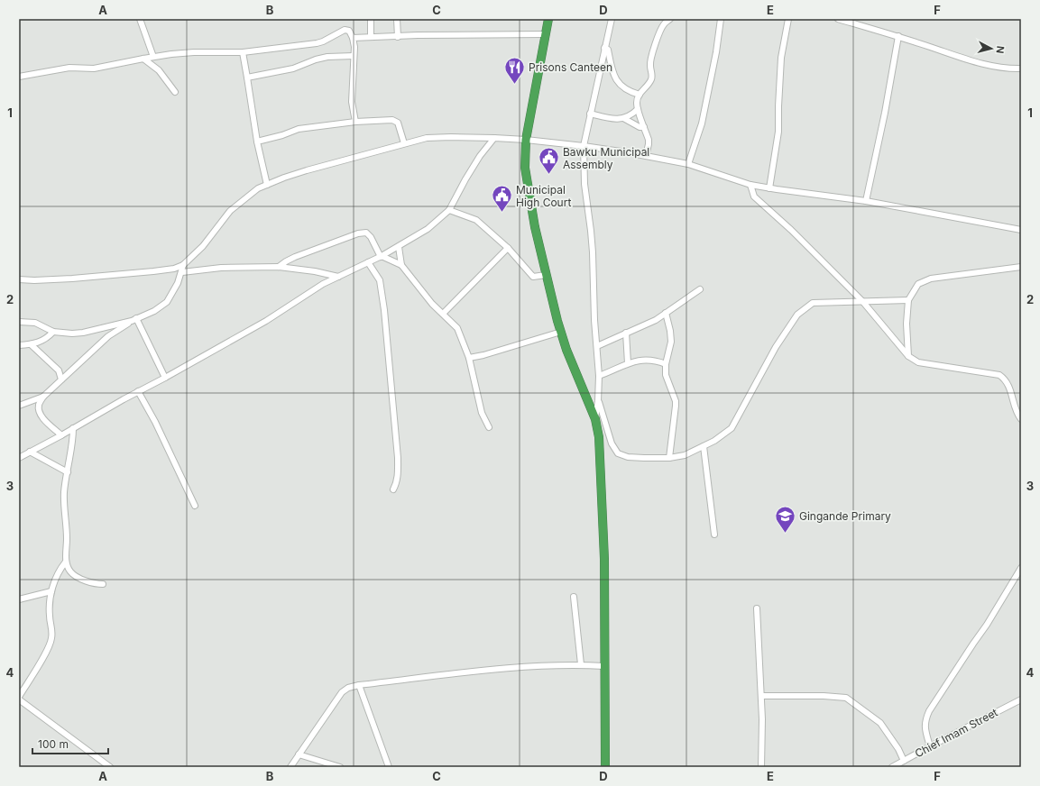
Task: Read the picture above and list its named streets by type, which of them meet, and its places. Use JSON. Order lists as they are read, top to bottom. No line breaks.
{"streets":{"street":["Chief Imam Street"]},"places":{"restaurant":["Prisons Canteen"],"public building":["Bawku Municipal Assembly","Municipal High Court"],"school or university":["Gingande Primary"]},"scale_bar":"100 m","north":"right","grid":{"columns":["A","B","C","D","E","F"],"rows":["1","2","3","4"]}}
